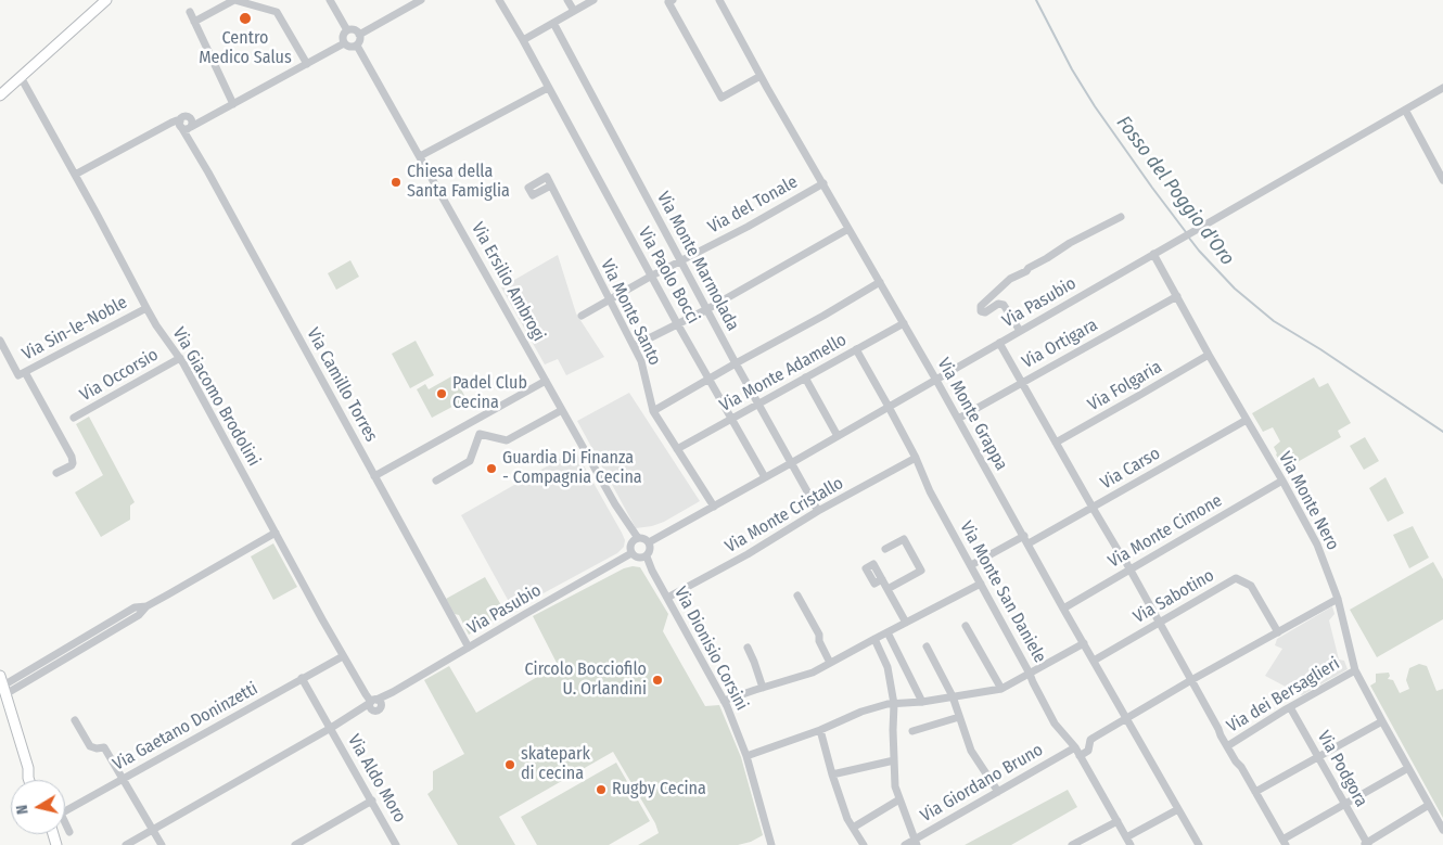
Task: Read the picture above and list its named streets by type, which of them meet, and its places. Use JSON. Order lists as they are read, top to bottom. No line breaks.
{"streets":{"street":["Via del Tonale","Via Monte Marmolada","Via Paolo Bocci","Via Ersilio Ambrogi","Via Pasubio","Via Monte Santo","Via Sin-le-Noble","Via Ortigara","Via Monte Adamello","Via Occorsio","Via Camillo Torres","Via Folgaria","Via Giacomo Brodolini","Via Monte Grappa","Via Carso","Via Monte Nero","Via Monte Cristallo","Via Monte Cimone","Via Monte San Daniele","Via Sabotino","Via Dionisio Corsini","Via dei Bersaglieri","Via Gaetano Doninzetti","Via Podgora","Via Aldo Moro","Via Giordano Bruno"]},"crossings":[["Via del Tonale","Via Monte Marmolada"],["Via del Tonale","Via Paolo Bocci"],["Via del Tonale","Via Monte Santo"],["Via del Tonale","Via Monte Grappa"],["Via Monte Marmolada","Via Pasubio"],["Via Monte Marmolada","Via Monte Adamello"],["Via Monte Marmolada","Via Monte Cristallo"],["Via Paolo Bocci","Via Pasubio"],["Via Paolo Bocci","Via Monte Adamello"],["Via Ersilio Ambrogi","Via Pasubio"],["Via Ersilio Ambrogi","Via Dionisio Corsini"],["Via Pasubio","Via Monte Santo"],["Via Pasubio","Via Camillo Torres"],["Via Pasubio","Via Giacomo Brodolini"],["Via Pasubio","Via Monte Grappa"],["Via Pasubio","Via Monte Nero"],["Via Pasubio","Via Monte San Daniele"],["Via Pasubio","Via Dionisio Corsini"],["Via Pasubio","Via Aldo Moro"],["Via Monte Santo","Via Monte Adamello"],["Via Sin-le-Noble","Via Giacomo Brodolini"],["Via Ortigara","Via Monte Grappa"],["Via Ortigara","Via Monte Nero"],["Via Monte Adamello","Via Monte Grappa"],["Via Monte Adamello","Via Monte San Daniele"],["Via Occorsio","Via Giacomo Brodolini"],["Via Folgaria","Via Monte Nero"],["Via Giacomo Brodolini","Via Gaetano Doninzetti"],["Via Monte Grappa","Via Carso"],["Via Monte Grappa","Via Monte Cimone"],["Via Monte Grappa","Via Sabotino"],["Via Carso","Via Monte Nero"],["Via Carso","Via Monte San Daniele"],["Via Monte Nero","Via Monte Cimone"],["Via Monte Nero","Via dei Bersaglieri"],["Via Monte Cristallo","Via Monte San Daniele"],["Via Monte Cristallo","Via Dionisio Corsini"],["Via Monte San Daniele","Via Giordano Bruno"],["Via dei Bersaglieri","Via Podgora"],["Via Gaetano Doninzetti","Via Aldo Moro"]],"water":["Fosso del Poggio d'Oro"],"places":["Centro Medico Salus","Chiesa della Santa Famiglia","Padel Club Cecina","Guardia Di Finanza - Compagnia Cecina","Circolo Bocciofilo U. Orlandini","skatepark di cecina","Rugby Cecina"],"north":"left"}
